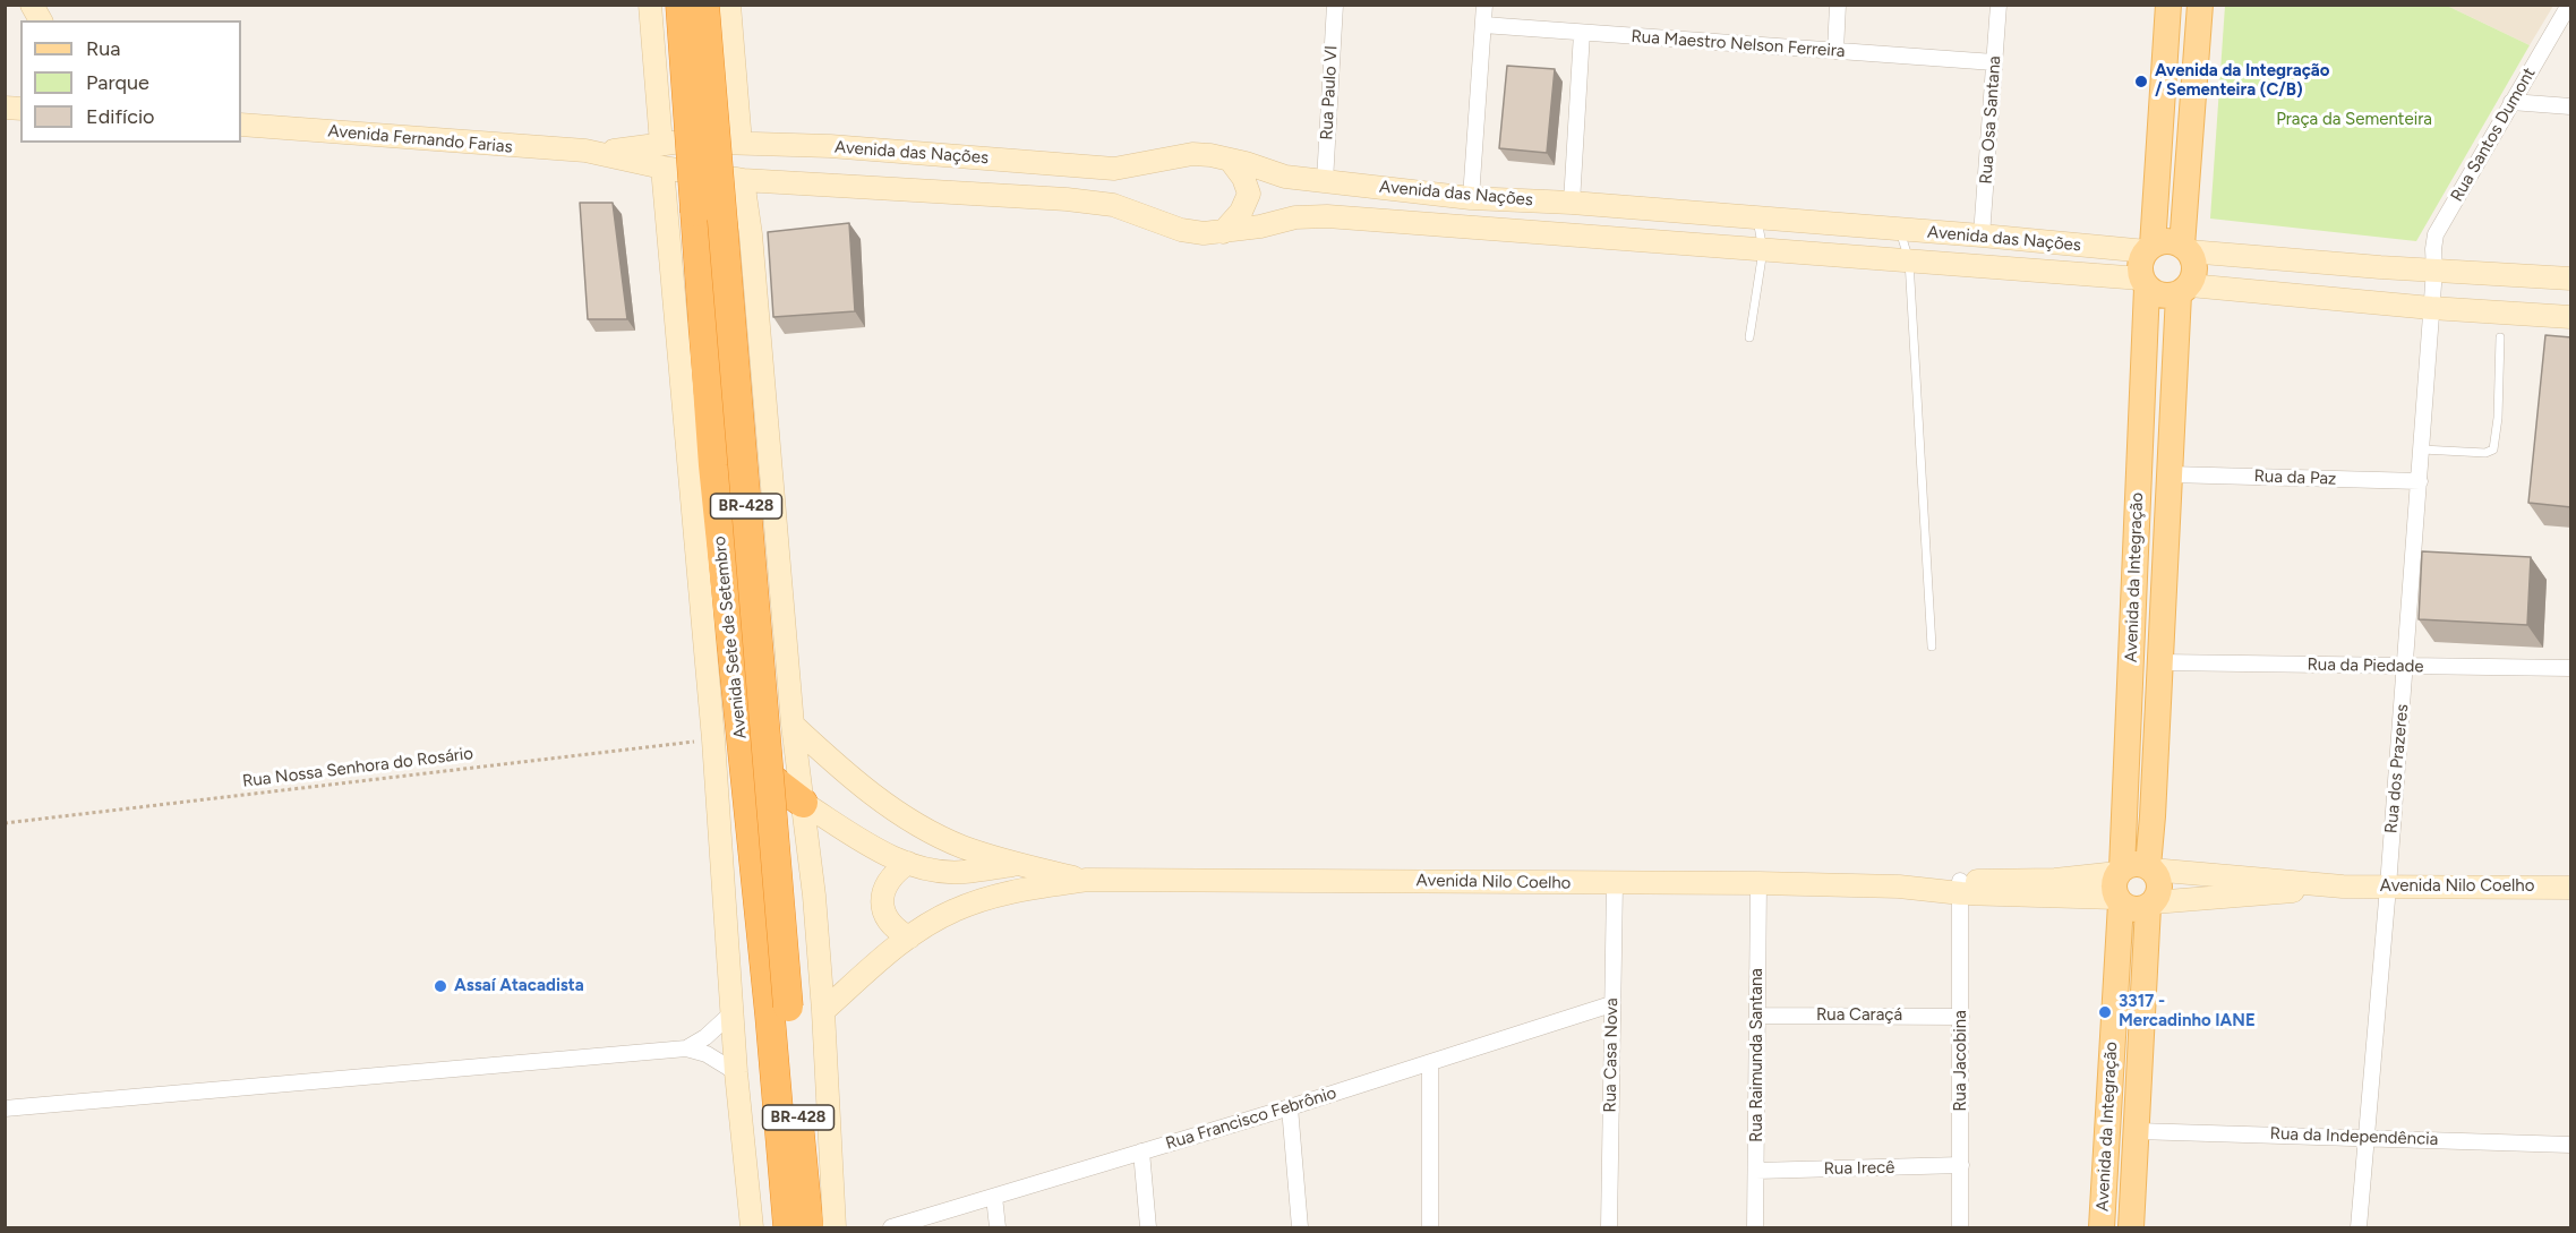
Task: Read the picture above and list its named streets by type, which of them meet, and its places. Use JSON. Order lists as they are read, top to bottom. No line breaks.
{"streets":{"highway":["BR-428","Avenida Sete de Setembro"],"main road":["Avenida Fernando Farias","Avenida das Nações","Avenida da Integração","Avenida Nilo Coelho"],"street":["Rua Maestro Nelson Ferreira","Rua Paulo VI","Rua Osa Santana","Rua Santos Dumont","Rua da Paz","Rua da Piedade","Rua dos Prazeres","Rua Caraçá","Rua Casa Nova","Rua Raimunda Santana","Rua Jacobina","Rua Francisco Febrônio","Rua da Independência","Rua Irecê"],"path":["Rua Nossa Senhora do Rosário"]},"crossings":[["Rua Maestro Nelson Ferreira","Rua Osa Santana"],["Rua Paulo VI","Avenida das Nações"],["Rua Osa Santana","Avenida das Nações"],["Rua Santos Dumont","Rua dos Prazeres"],["Avenida Fernando Farias","Avenida das Nações"],["Avenida das Nações","Avenida da Integração"],["Avenida das Nações","Avenida Sete de Setembro"],["Rua da Paz","Avenida da Integração"],["Rua da Paz","Rua dos Prazeres"],["Avenida da Integração","Rua da Piedade"],["Avenida da Integração","Avenida Nilo Coelho"],["Avenida da Integração","Rua da Independência"],["Avenida Sete de Setembro","Rua Nossa Senhora do Rosário"],["Rua da Piedade","Rua dos Prazeres"],["Rua dos Prazeres","Avenida Nilo Coelho"],["Rua dos Prazeres","Rua da Independência"],["Avenida Nilo Coelho","Rua Casa Nova"],["Avenida Nilo Coelho","Rua Raimunda Santana"],["Avenida Nilo Coelho","Rua Jacobina"],["Rua Caraçá","Rua Raimunda Santana"],["Rua Caraçá","Rua Jacobina"],["Rua Casa Nova","Rua Francisco Febrônio"],["Rua Raimunda Santana","Rua Irecê"],["Rua Jacobina","Rua Irecê"]],"parks":["Praça da Sementeira"],"places":["Avenida da Integração / Sementeira (C/B)","Assaí Atacadista","3317 - Mercadinho IANE"],"legend":["Rua","Parque","Edifício"]}
